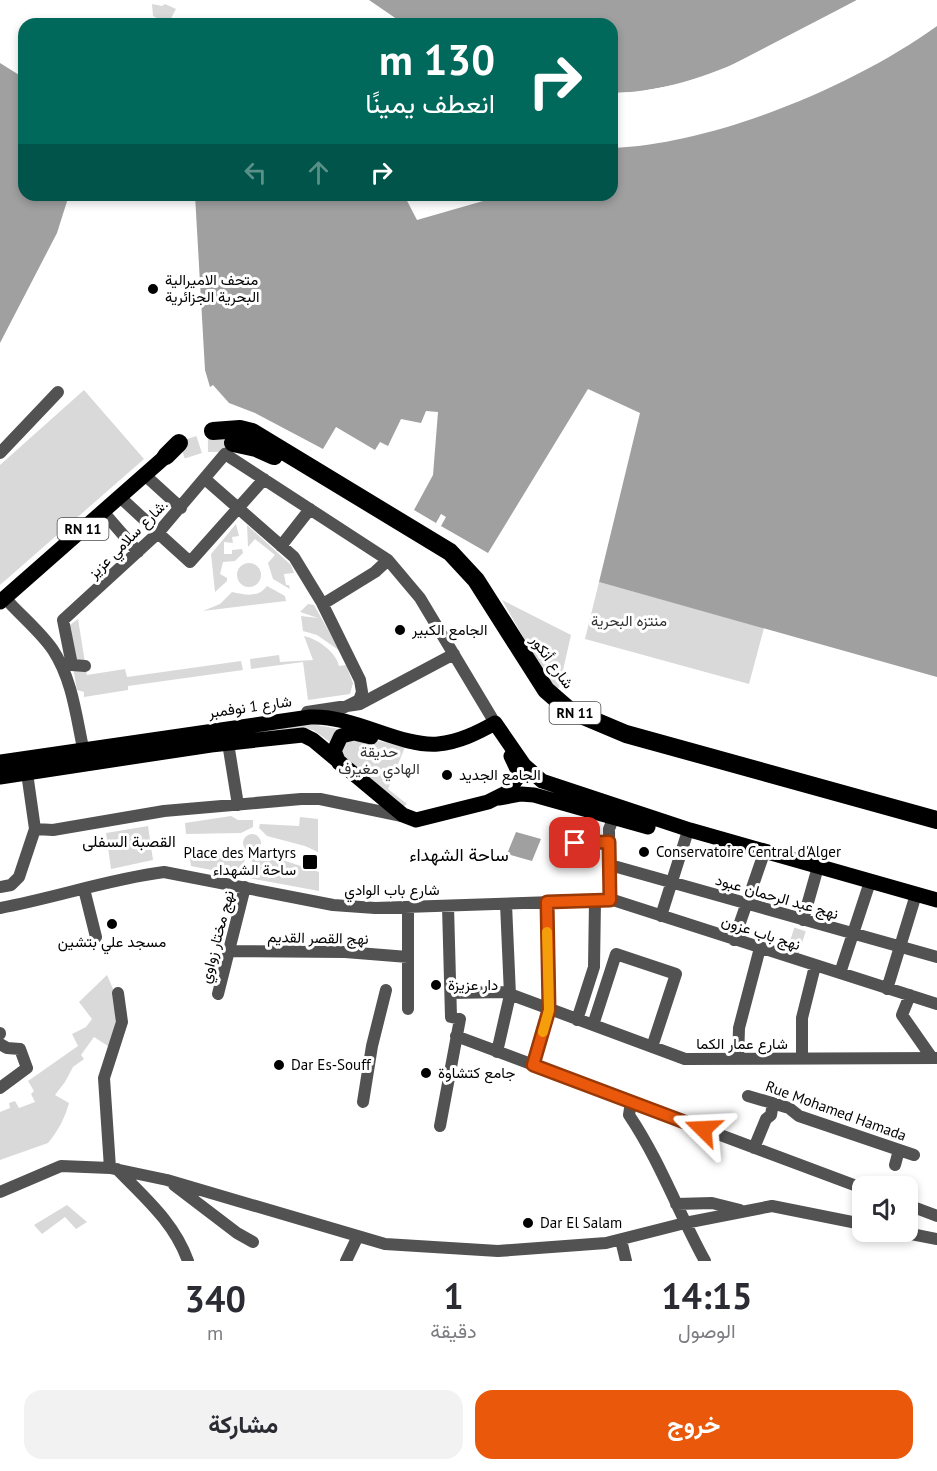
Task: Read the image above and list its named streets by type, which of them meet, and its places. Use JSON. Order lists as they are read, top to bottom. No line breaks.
{"streets":{"highway":["RN 11","شارع أنكور"],"main road":["شارع 1 نوفمبر"],"street":["شارع سلامي عزيز.","شارع باب الوادي","نهج عبد الرحمان عبود","نهج باب عزون","نهج مختار زواوي","نهج القصر القديم","شارع عمار الكما","Rue Mohamed Hamada"]},"crossings":[["RN 11","شارع سلامي عزيز."],["RN 11","شارع أنكور"],["شارع سلامي عزيز.","شارع أنكور"],["شارع باب الوادي","نهج باب عزون"],["شارع باب الوادي","نهج مختار زواوي"],["نهج مختار زواوي","نهج القصر القديم"]],"districts":["القصبة السفلى","ساحة الشهداء"],"parks":["منتزه البحرية","حديقة الهادي مغيرف"],"places":{"other":["متحف الاميرالية البحرية الجزائرية","الجامع الكبير","الجامع الجديد","Conservatoire Central d'Alger","مسجد علي بتشين","دار عزيزة","Dar Es-Souff","جامع كتشاوة","Dar El Salam"],"transit":["Place des Martyrs ساحة الشهداء"]},"page":{"turn":["130 m","انعطف يمينًا"],"eta":["14:15","الوصول","1","دقيقة","340","m"],"buttons":["خروج","مشاركة"]}}
